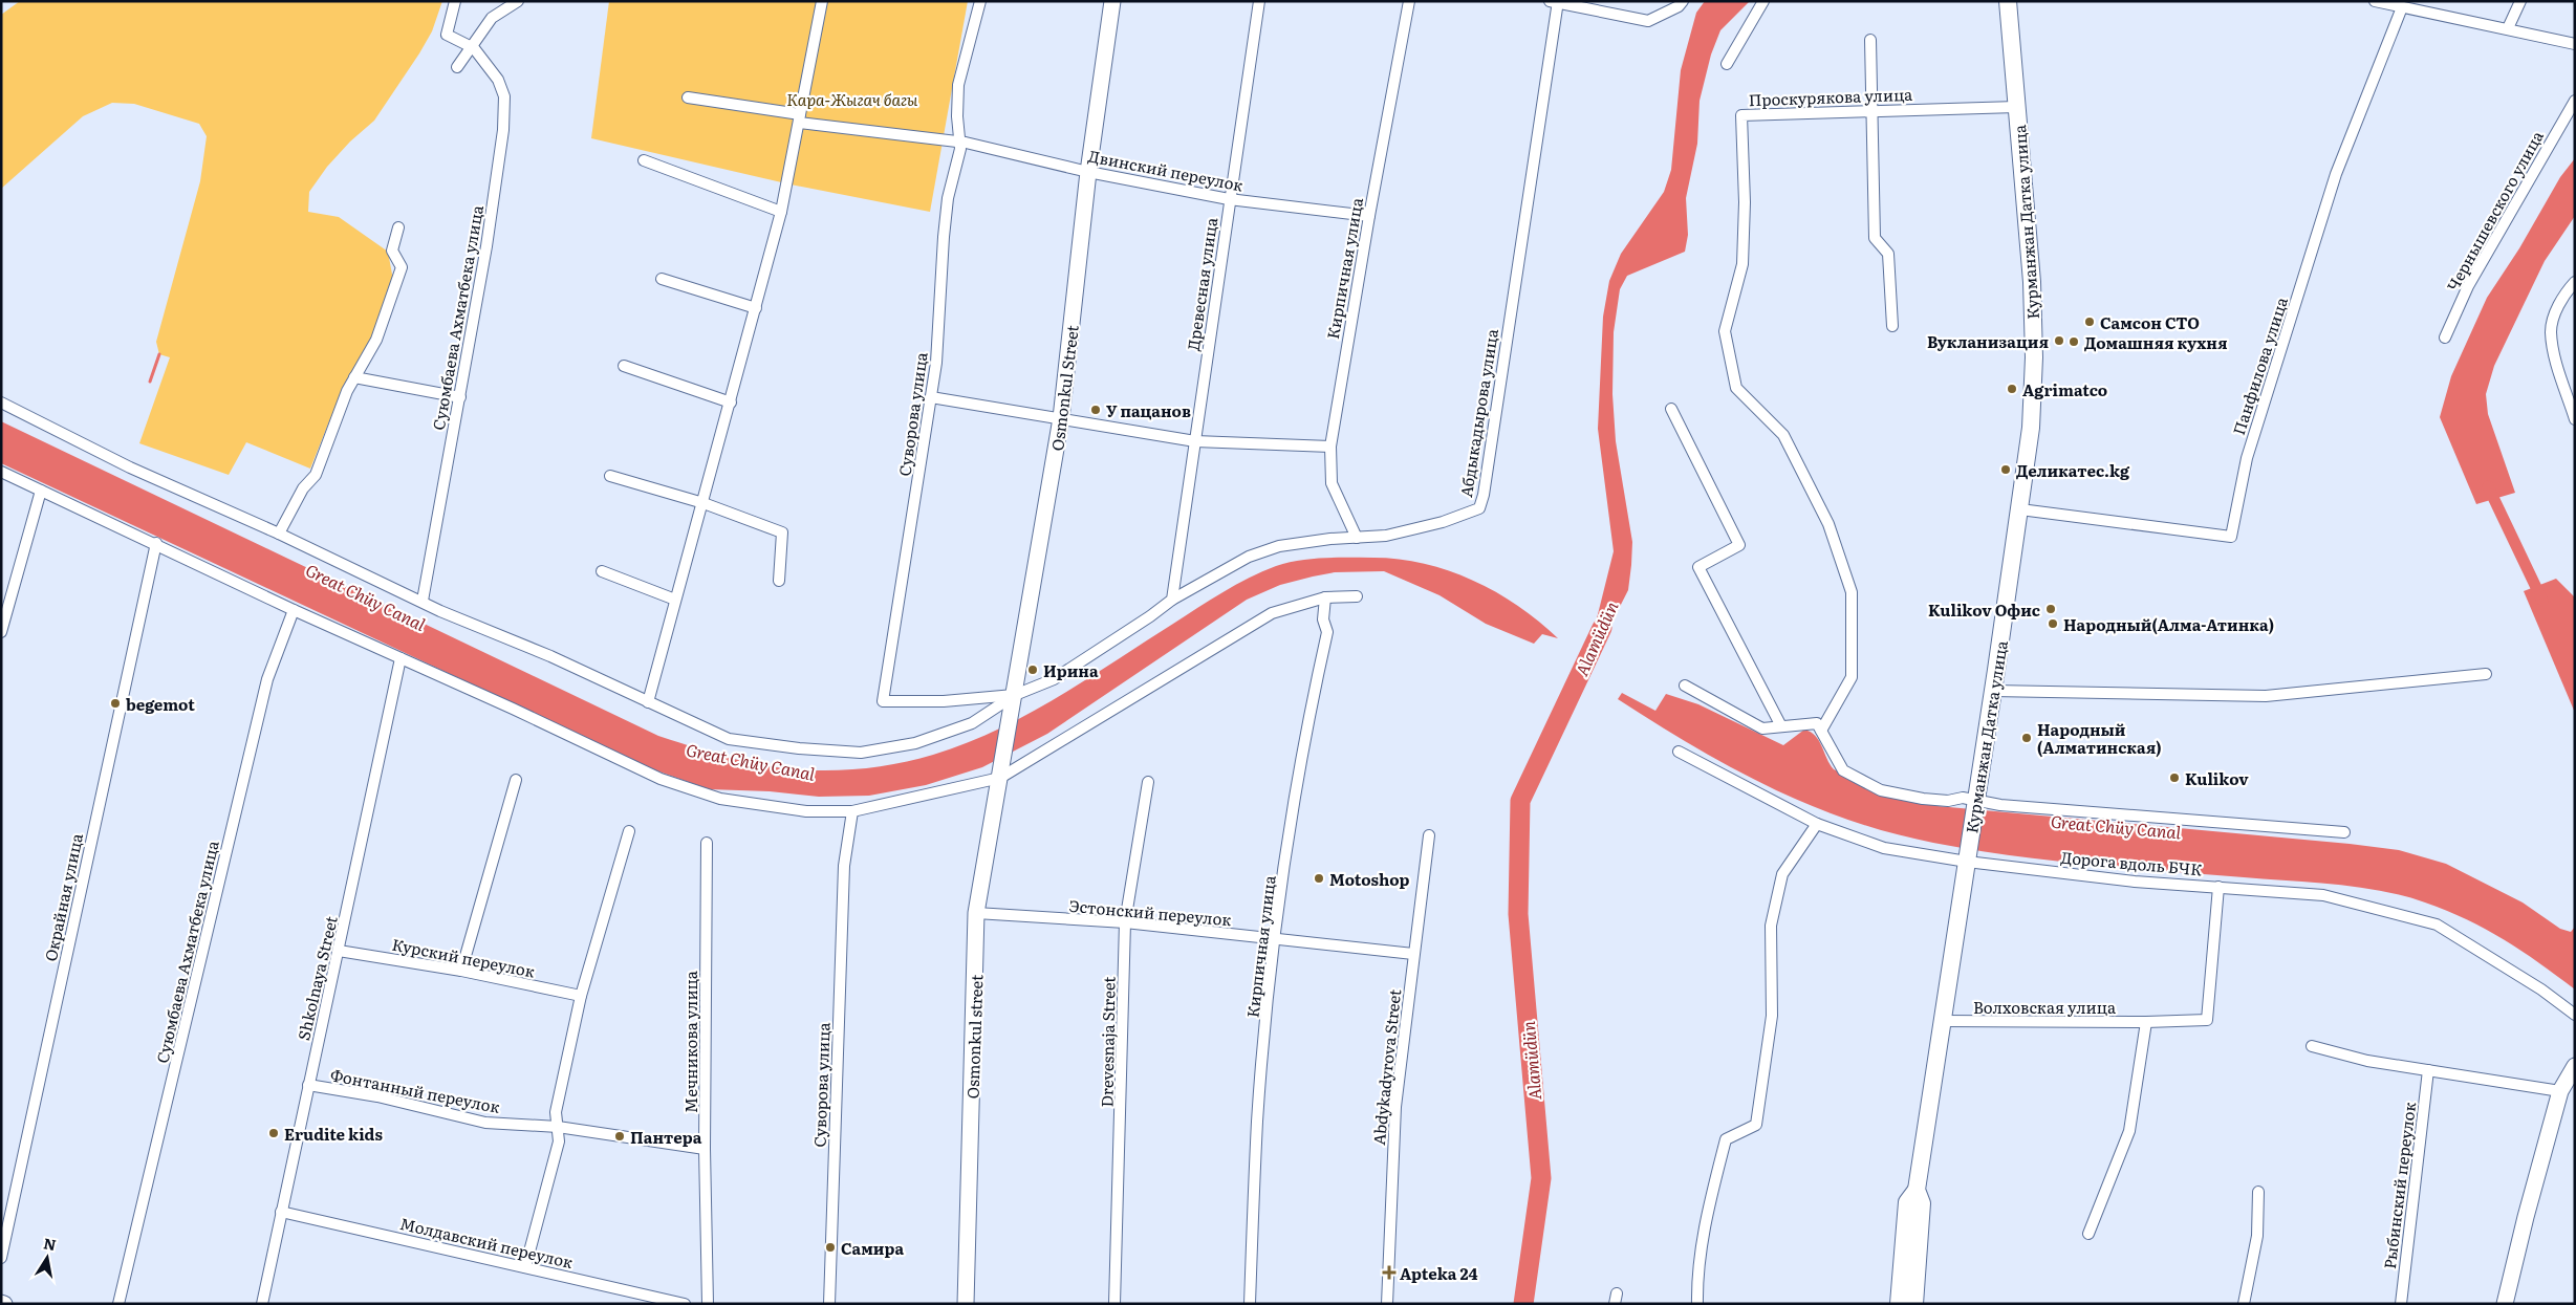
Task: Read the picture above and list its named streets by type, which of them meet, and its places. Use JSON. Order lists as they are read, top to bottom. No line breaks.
{"streets":{"main road":["Курманжан Датка улица"],"street":["Проскурякова улица","Двинский переулок","Чернышевского улица","Кирпичная улица","Древесная улица","Суюмбаева Ахматбека улица","Панфилова улица","Osmonkul Street","Абдыкадырова улица","Суворова улица","Дорога вдоль БЧК","Окрайная улица","Эстонский переулок","Курский переулок","Shkolnaya Street","Волховская улица","Osmonkul street","Мечникова улица","Drevesnaja Street","Abdykadyrova Street","Фонтанный переулок","Рыбинский переулок","Молдавский переулок"]},"crossings":[["Проскурякова улица","Курманжан Датка улица"],["Двинский переулок","Кирпичная улица"],["Двинский переулок","Древесная улица"],["Двинский переулок","Osmonkul Street"],["Двинский переулок","Суворова улица"],["Курманжан Датка улица","Панфилова улица"],["Курманжан Датка улица","Дорога вдоль БЧК"],["Курманжан Датка улица","Волховская улица"],["Кирпичная улица","Абдыкадырова улица"],["Кирпичная улица","Эстонский переулок"],["Древесная улица","Абдыкадырова улица"],["Osmonkul Street","Абдыкадырова улица"],["Osmonkul Street","Суворова улица"],["Osmonkul Street","Osmonkul street"],["Абдыкадырова улица","Суворова улица"],["Дорога вдоль БЧК","Волховская улица"],["Эстонский переулок","Osmonkul street"],["Эстонский переулок","Drevesnaja Street"],["Эстонский переулок","Abdykadyrova Street"],["Курский переулок","Shkolnaya Street"],["Shkolnaya Street","Фонтанный переулок"],["Shkolnaya Street","Молдавский переулок"],["Мечникова улица","Фонтанный переулок"]],"water":["Great Chüy Canal","Alamüdün"],"parks":["Кара-Жыгач багы"],"places":{"other":["Самсон СТО","Вукланизация","Домашняя кухня","Agrimatco","У пацанов","Деликатес.kg","Kulikov Офис","Народный(Алма-Атинка)","Ирина","begemot","Народный (Алматинская)","Kulikov","Motoshop","Erudite kids","Пантера","Самира"],"health":["Apteka 24"]},"north":"top"}
